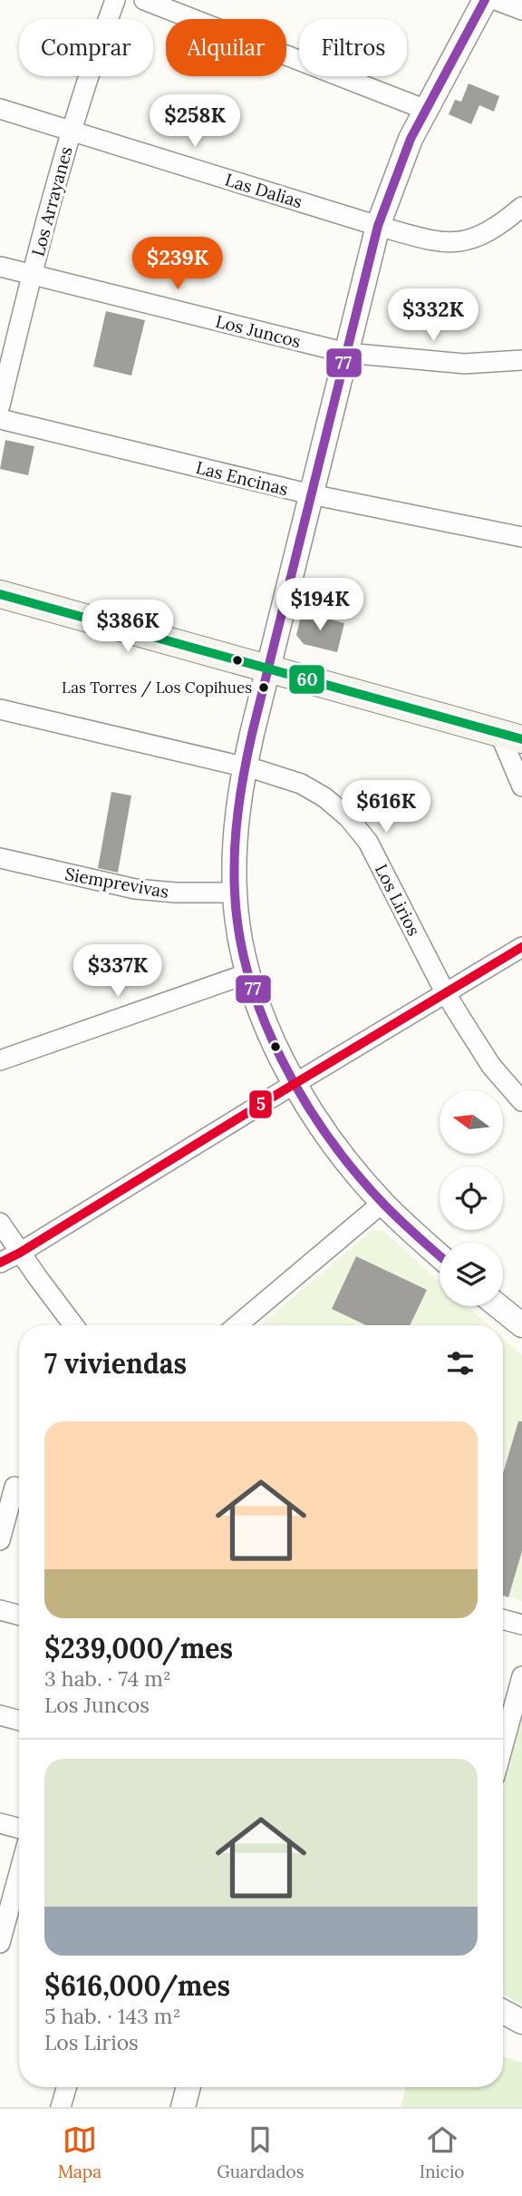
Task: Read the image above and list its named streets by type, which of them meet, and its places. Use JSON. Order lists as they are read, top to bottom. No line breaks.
{"streets":{"street":["Las Dalias","Los Arrayanes","Los Juncos","Las Encinas","Siemprevivas","Los Lirios"]},"crossings":[["Las Dalias","Los Arrayanes"],["Los Arrayanes","Los Juncos"]],"places":["Las Torres / Los Copihues"],"lines":["transit line 77","transit line 60","transit line 5"],"north":"left","page":{"chip":["Comprar","Alquilar","Filtros"],"price":["$258K","$239K","$332K","$194K","$386K","$616K","$337K"],"heading":"7 viviendas","list":[{"name":"$239,000/mes","note":"3 hab. · 74 m² · Los Juncos"},{"name":"$616,000/mes","note":"5 hab. · 143 m² · Los Lirios"}],"tabs":["Mapa","Guardados","Inicio"]}}
